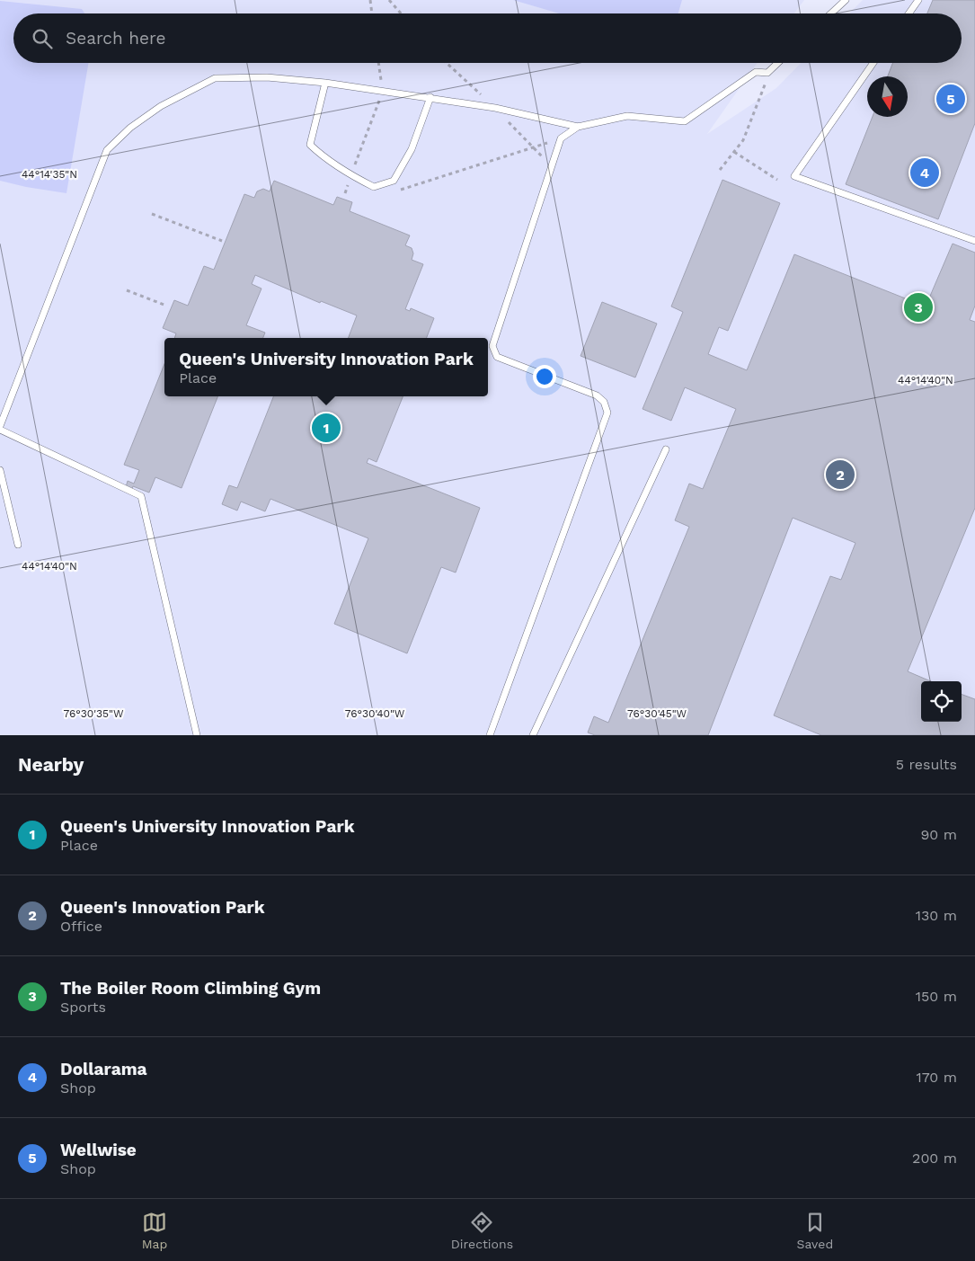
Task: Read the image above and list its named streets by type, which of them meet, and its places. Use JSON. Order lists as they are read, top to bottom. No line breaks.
{"north":"bottom","page":{"search":"Search here","pins":["5","4","3","1","2"],"popup":["Queen's University Innovation Park","Place"],"heading":["Nearby","5 results"],"list":[{"mark":"1","name":"Queen's University Innovation Park","note":"Place","value":"90 m"},{"mark":"2","name":"Queen's Innovation Park","note":"Office","value":"130 m"},{"mark":"3","name":"The Boiler Room Climbing Gym","note":"Sports","value":"150 m"},{"mark":"4","name":"Dollarama","note":"Shop","value":"170 m"},{"mark":"5","name":"Wellwise","note":"Shop","value":"200 m"}],"nav":["Map","Directions","Saved"]},"coordinates":["44°14'35\"N","44°14'40\"N","76°30'35\"W","76°30'40\"W","76°30'45\"W"]}
